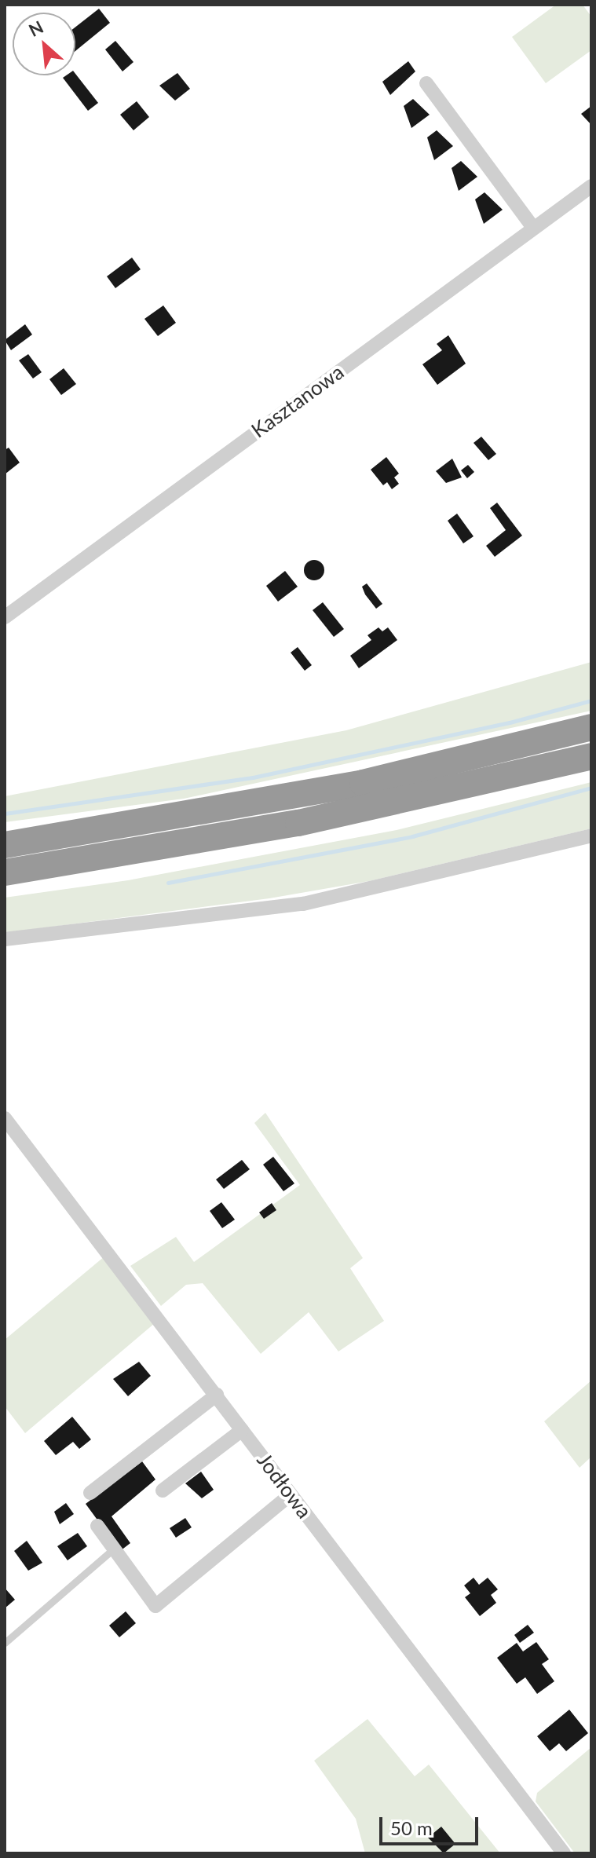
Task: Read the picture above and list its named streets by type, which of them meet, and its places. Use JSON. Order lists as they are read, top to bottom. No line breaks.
{"streets":{"street":["Kasztanowa","Jodłowa"]},"scale_bar":"50 m","north":"top left"}
